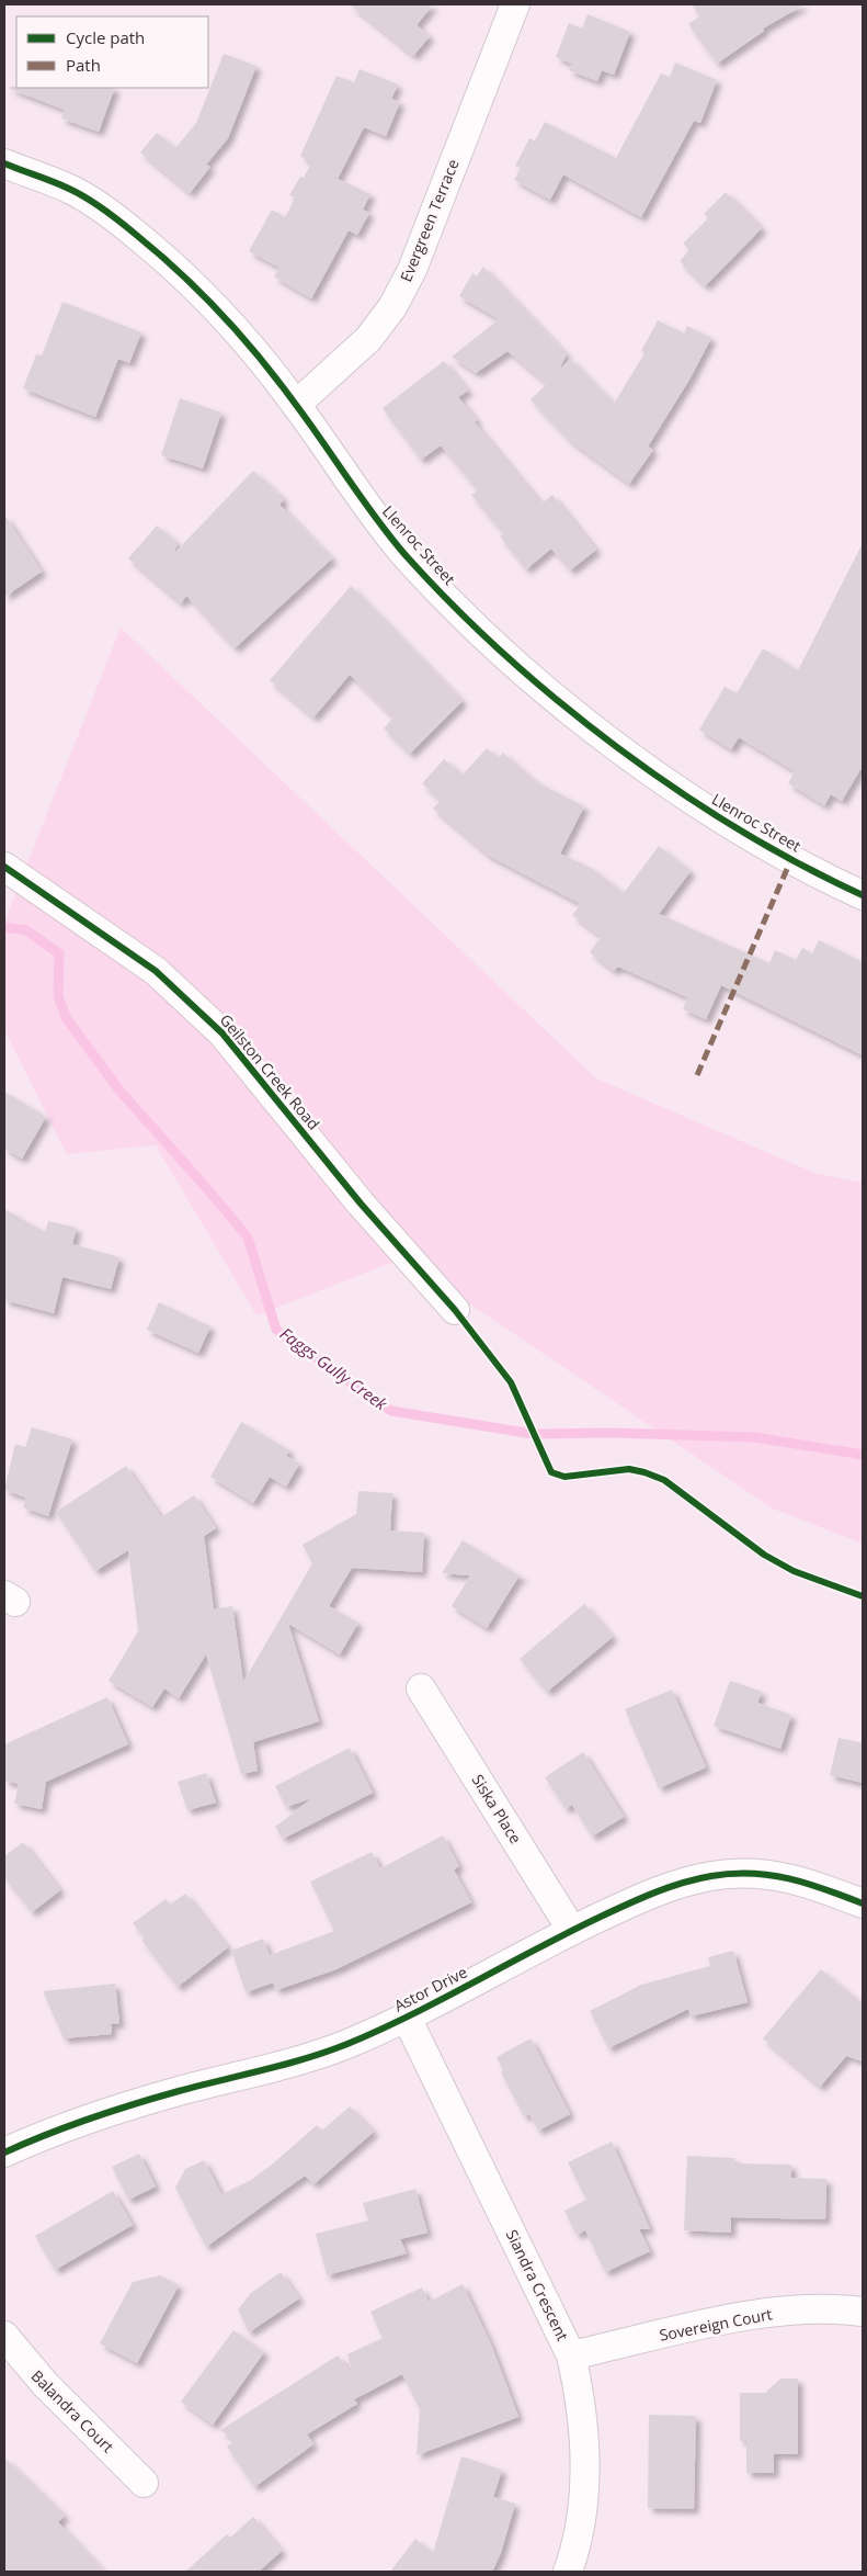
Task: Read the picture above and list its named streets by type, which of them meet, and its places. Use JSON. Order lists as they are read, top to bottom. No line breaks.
{"streets":{"street":["Evergreen Terrace","Llenroc Street","Geilston Creek Road","Siska Place","Astor Drive","Siandra Crescent","Sovereign Court","Balandra Court"]},"crossings":[["Evergreen Terrace","Llenroc Street"],["Siska Place","Astor Drive"],["Astor Drive","Siandra Crescent"],["Siandra Crescent","Sovereign Court"]],"water":["Faggs Gully Creek"],"legend":["Cycle path","Path"]}
